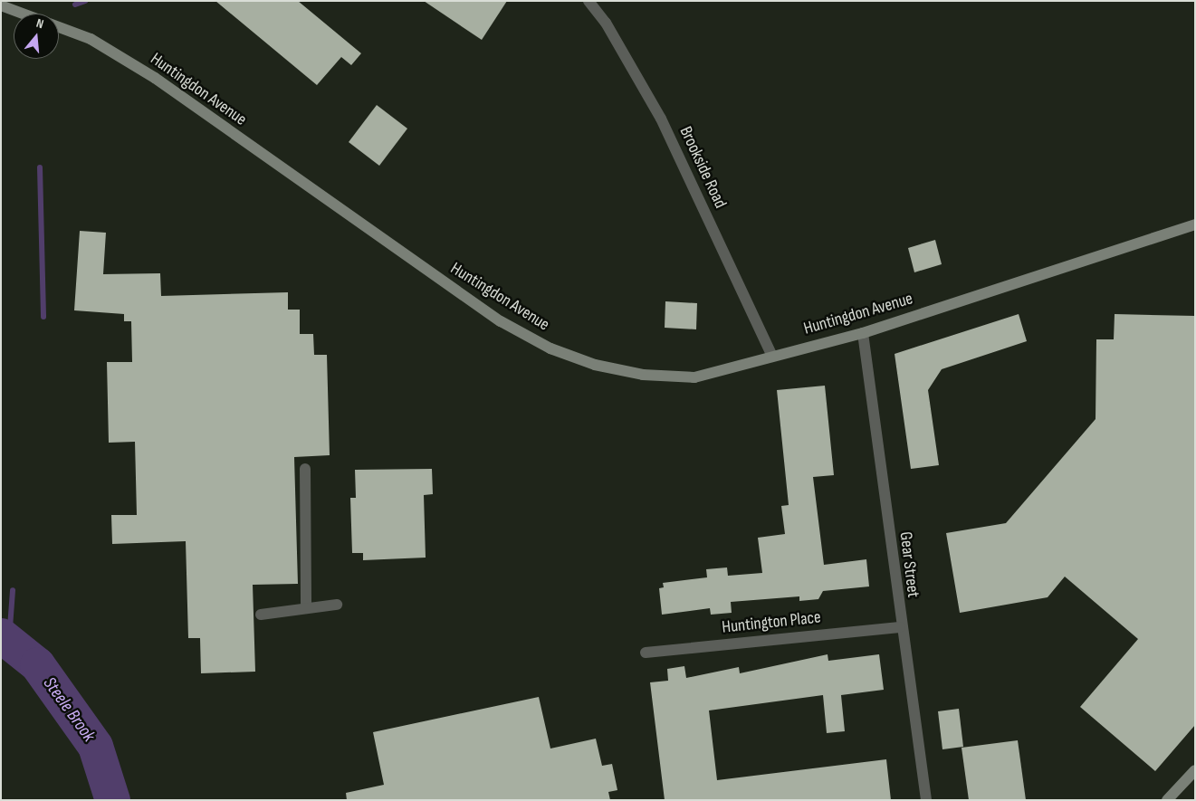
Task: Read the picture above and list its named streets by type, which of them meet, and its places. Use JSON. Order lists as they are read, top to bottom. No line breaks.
{"streets":{"main road":["Huntingdon Avenue"],"street":["Brookside Road","Gear Street","Huntington Place"]},"crossings":[["Huntingdon Avenue","Brookside Road"],["Huntingdon Avenue","Gear Street"],["Gear Street","Huntington Place"]],"water":["Steele Brook"],"north":"top"}
